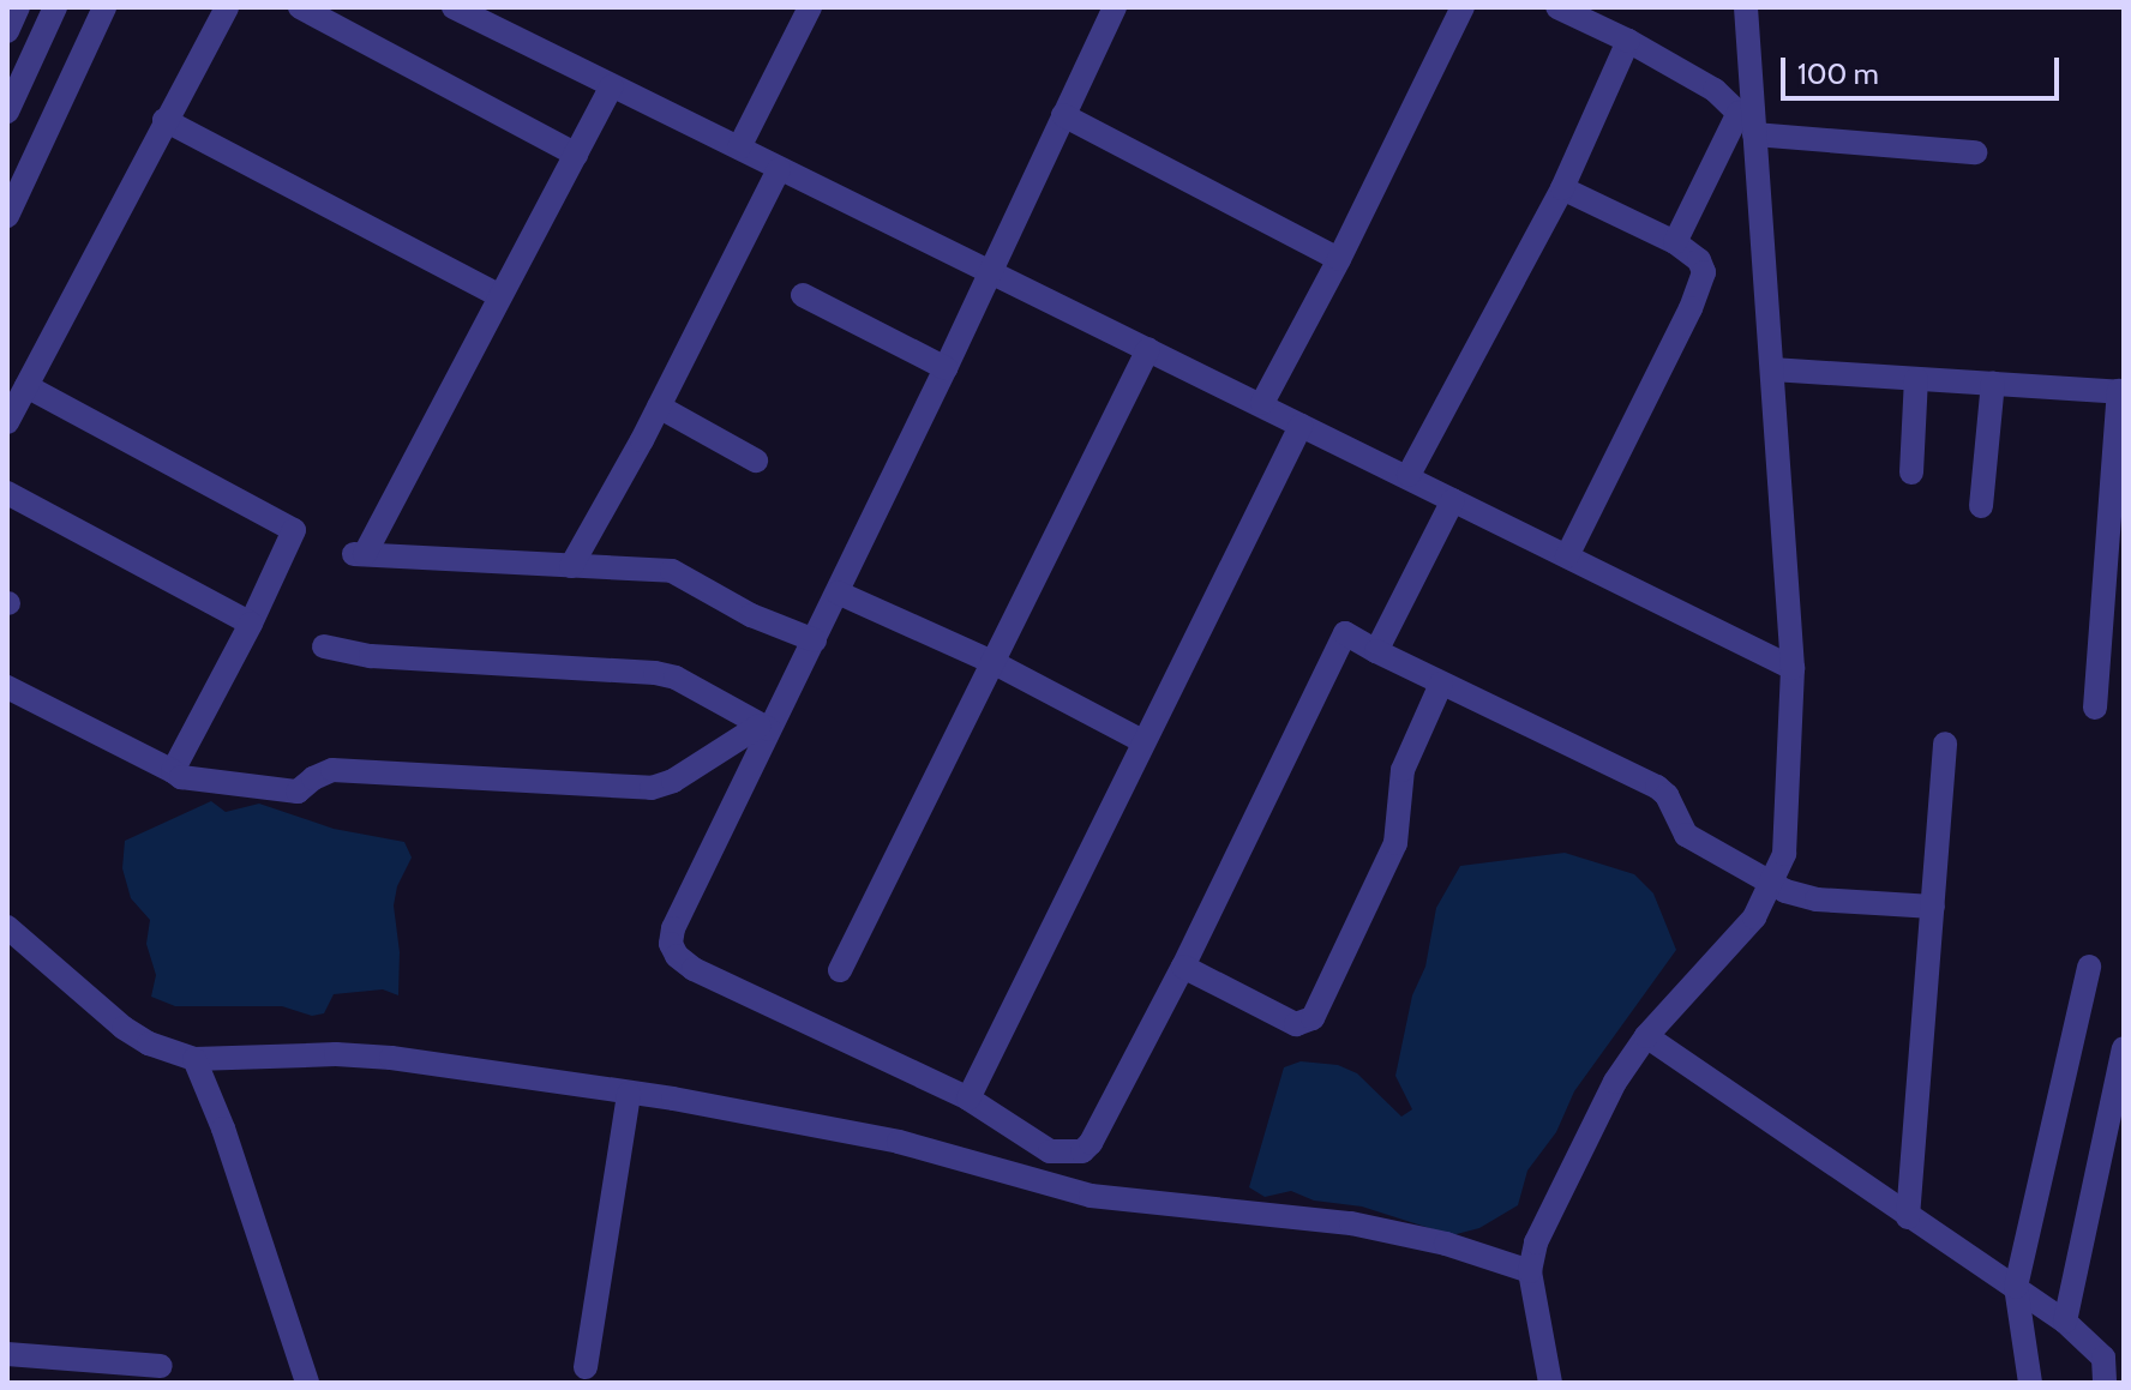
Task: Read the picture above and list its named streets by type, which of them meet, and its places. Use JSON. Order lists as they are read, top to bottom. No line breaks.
{"scale_bar":"100 m"}
